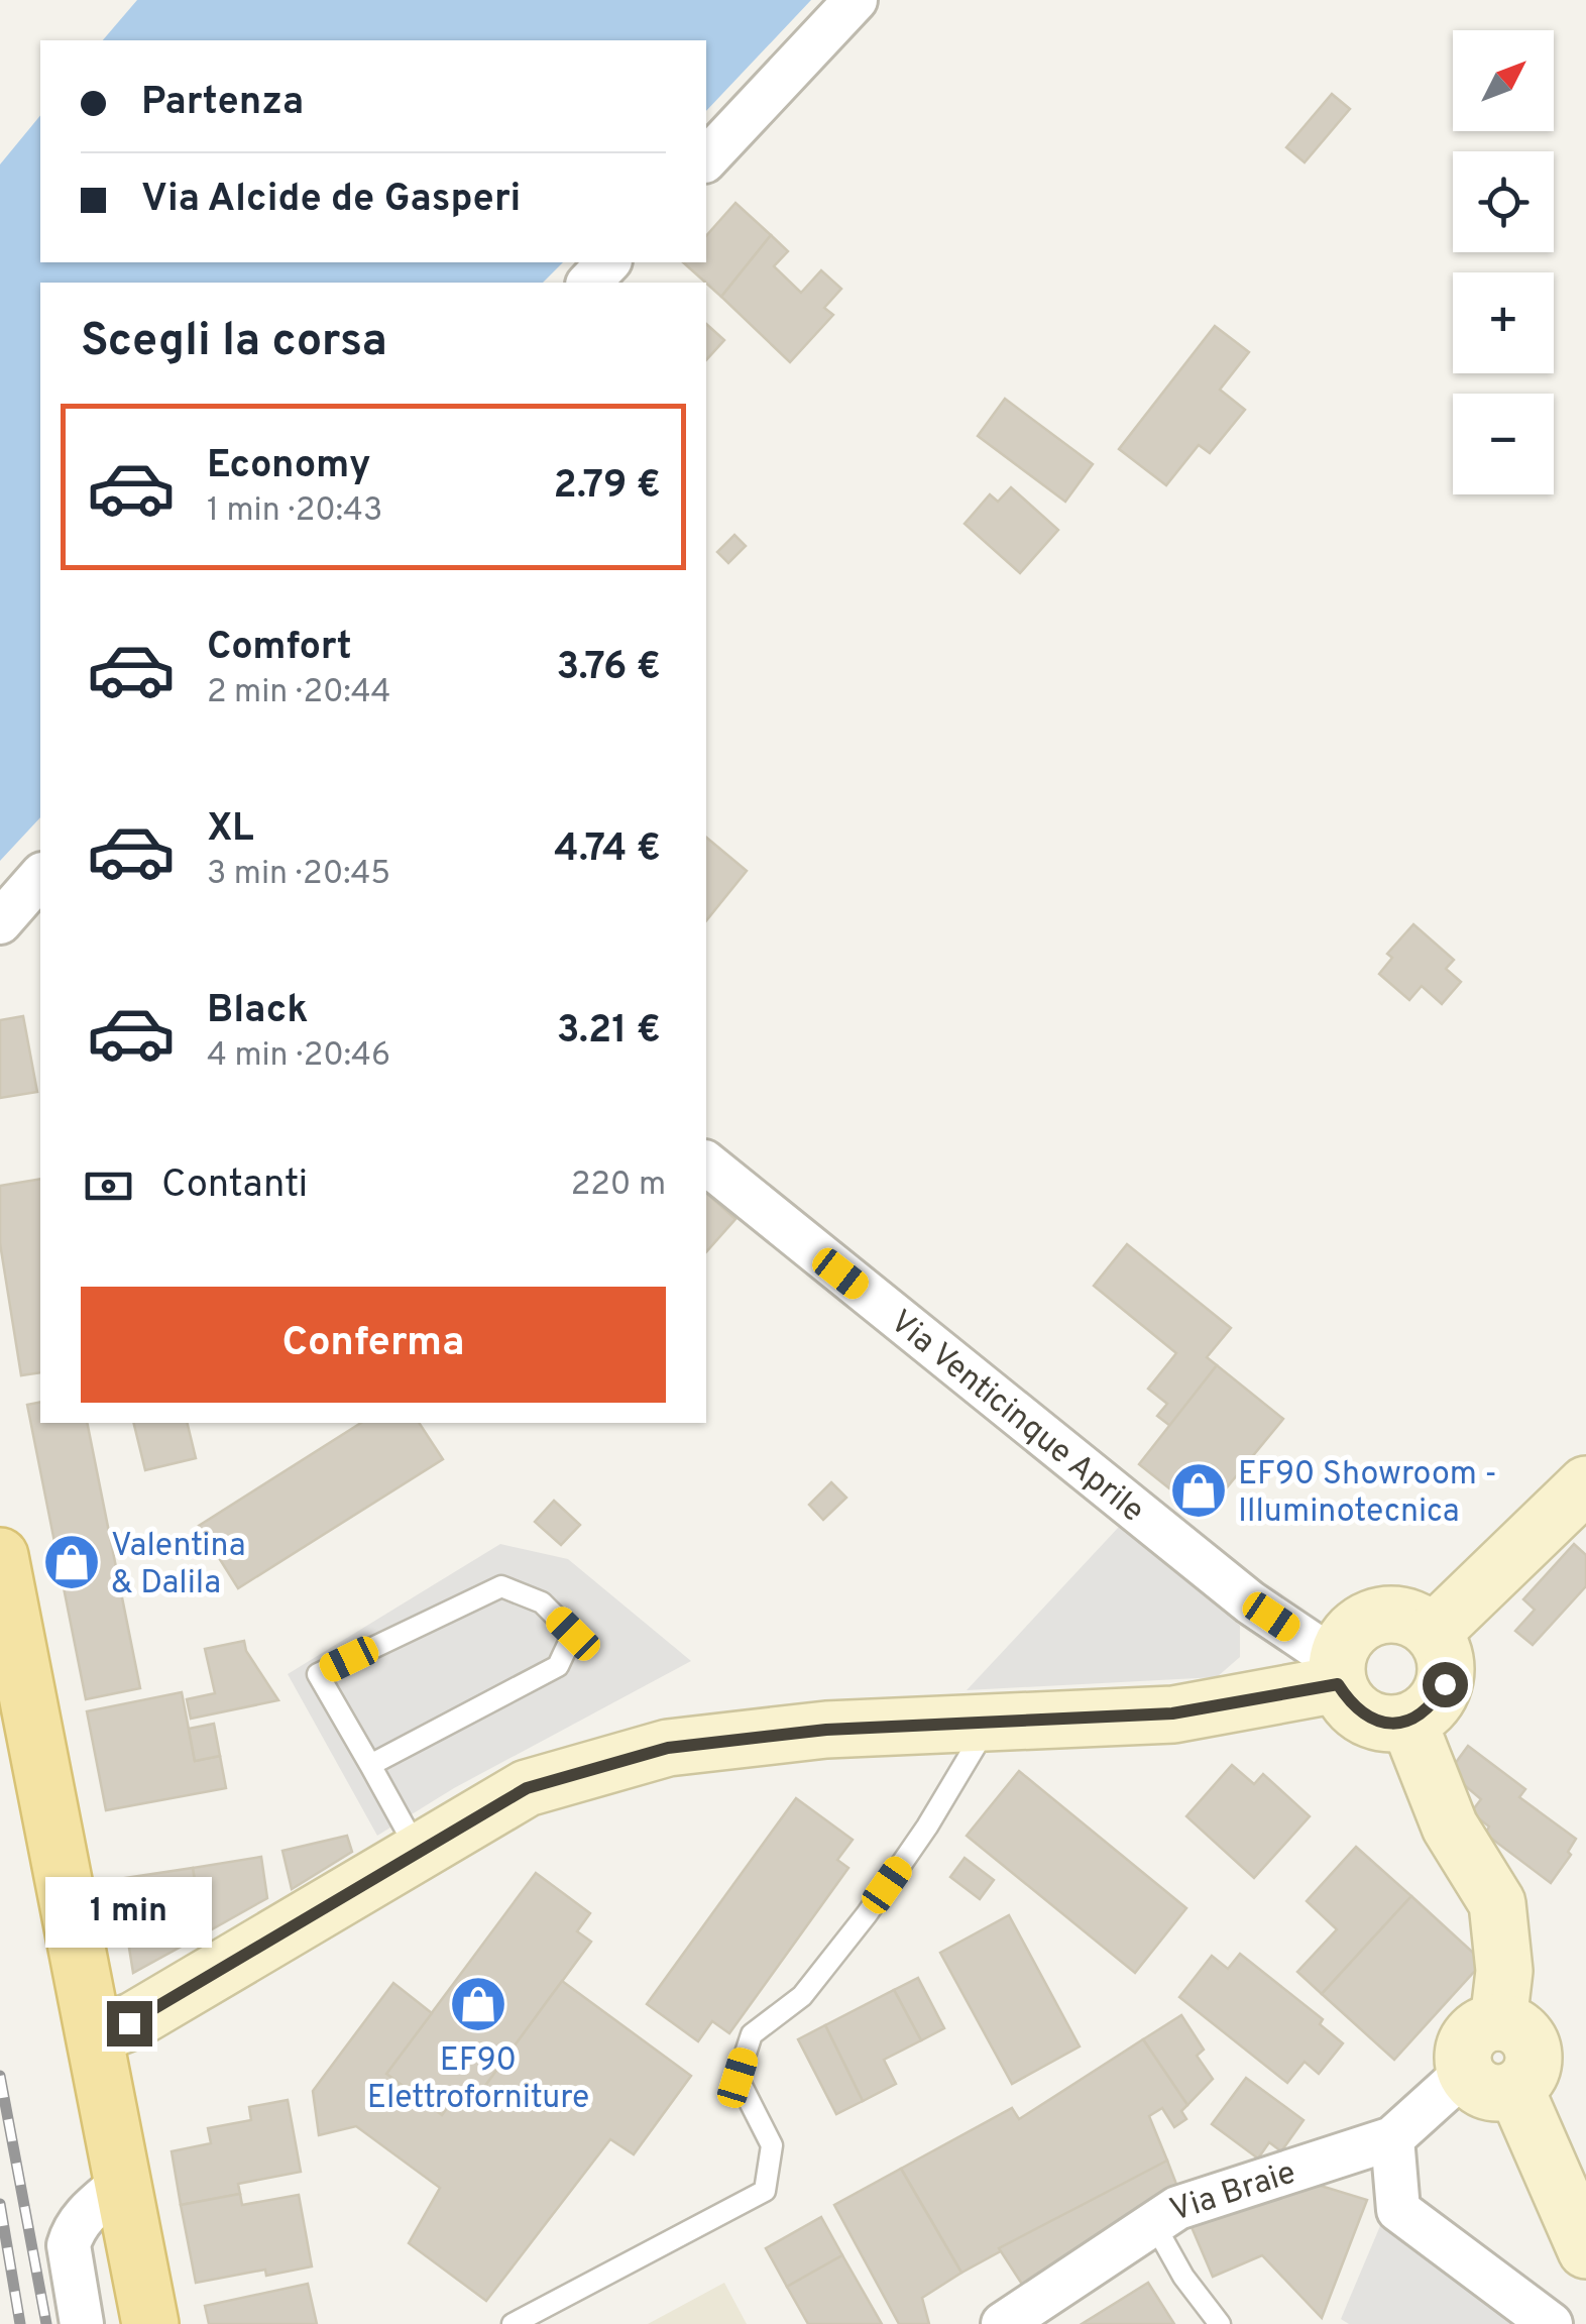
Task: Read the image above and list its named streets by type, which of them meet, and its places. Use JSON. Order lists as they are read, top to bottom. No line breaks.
{"streets":{"street":["Via Venticinque Aprile","Via Braie"]},"places":{"shop":["EF90 Showroom - Illuminotecnica","Valentina & Dalila","EF90 Elettroforniture"]},"north":"top right","page":{"map_buttons":["+","−"],"banner":["Partenza","Via Alcide de Gasperi"],"heading":"Scegli la corsa","list":[{"name":"Economy","note":"1 min · 20:43","value":"2.79 €"},{"name":"Comfort","note":"2 min · 20:44","value":"3.76 €"},{"name":"XL","note":"3 min · 20:45","value":"4.74 €"},{"name":"Black","note":"4 min · 20:46","value":"3.21 €"}],"pay":["Contanti","220 m"],"buttons":"Conferma","bubble":"1 min"}}
